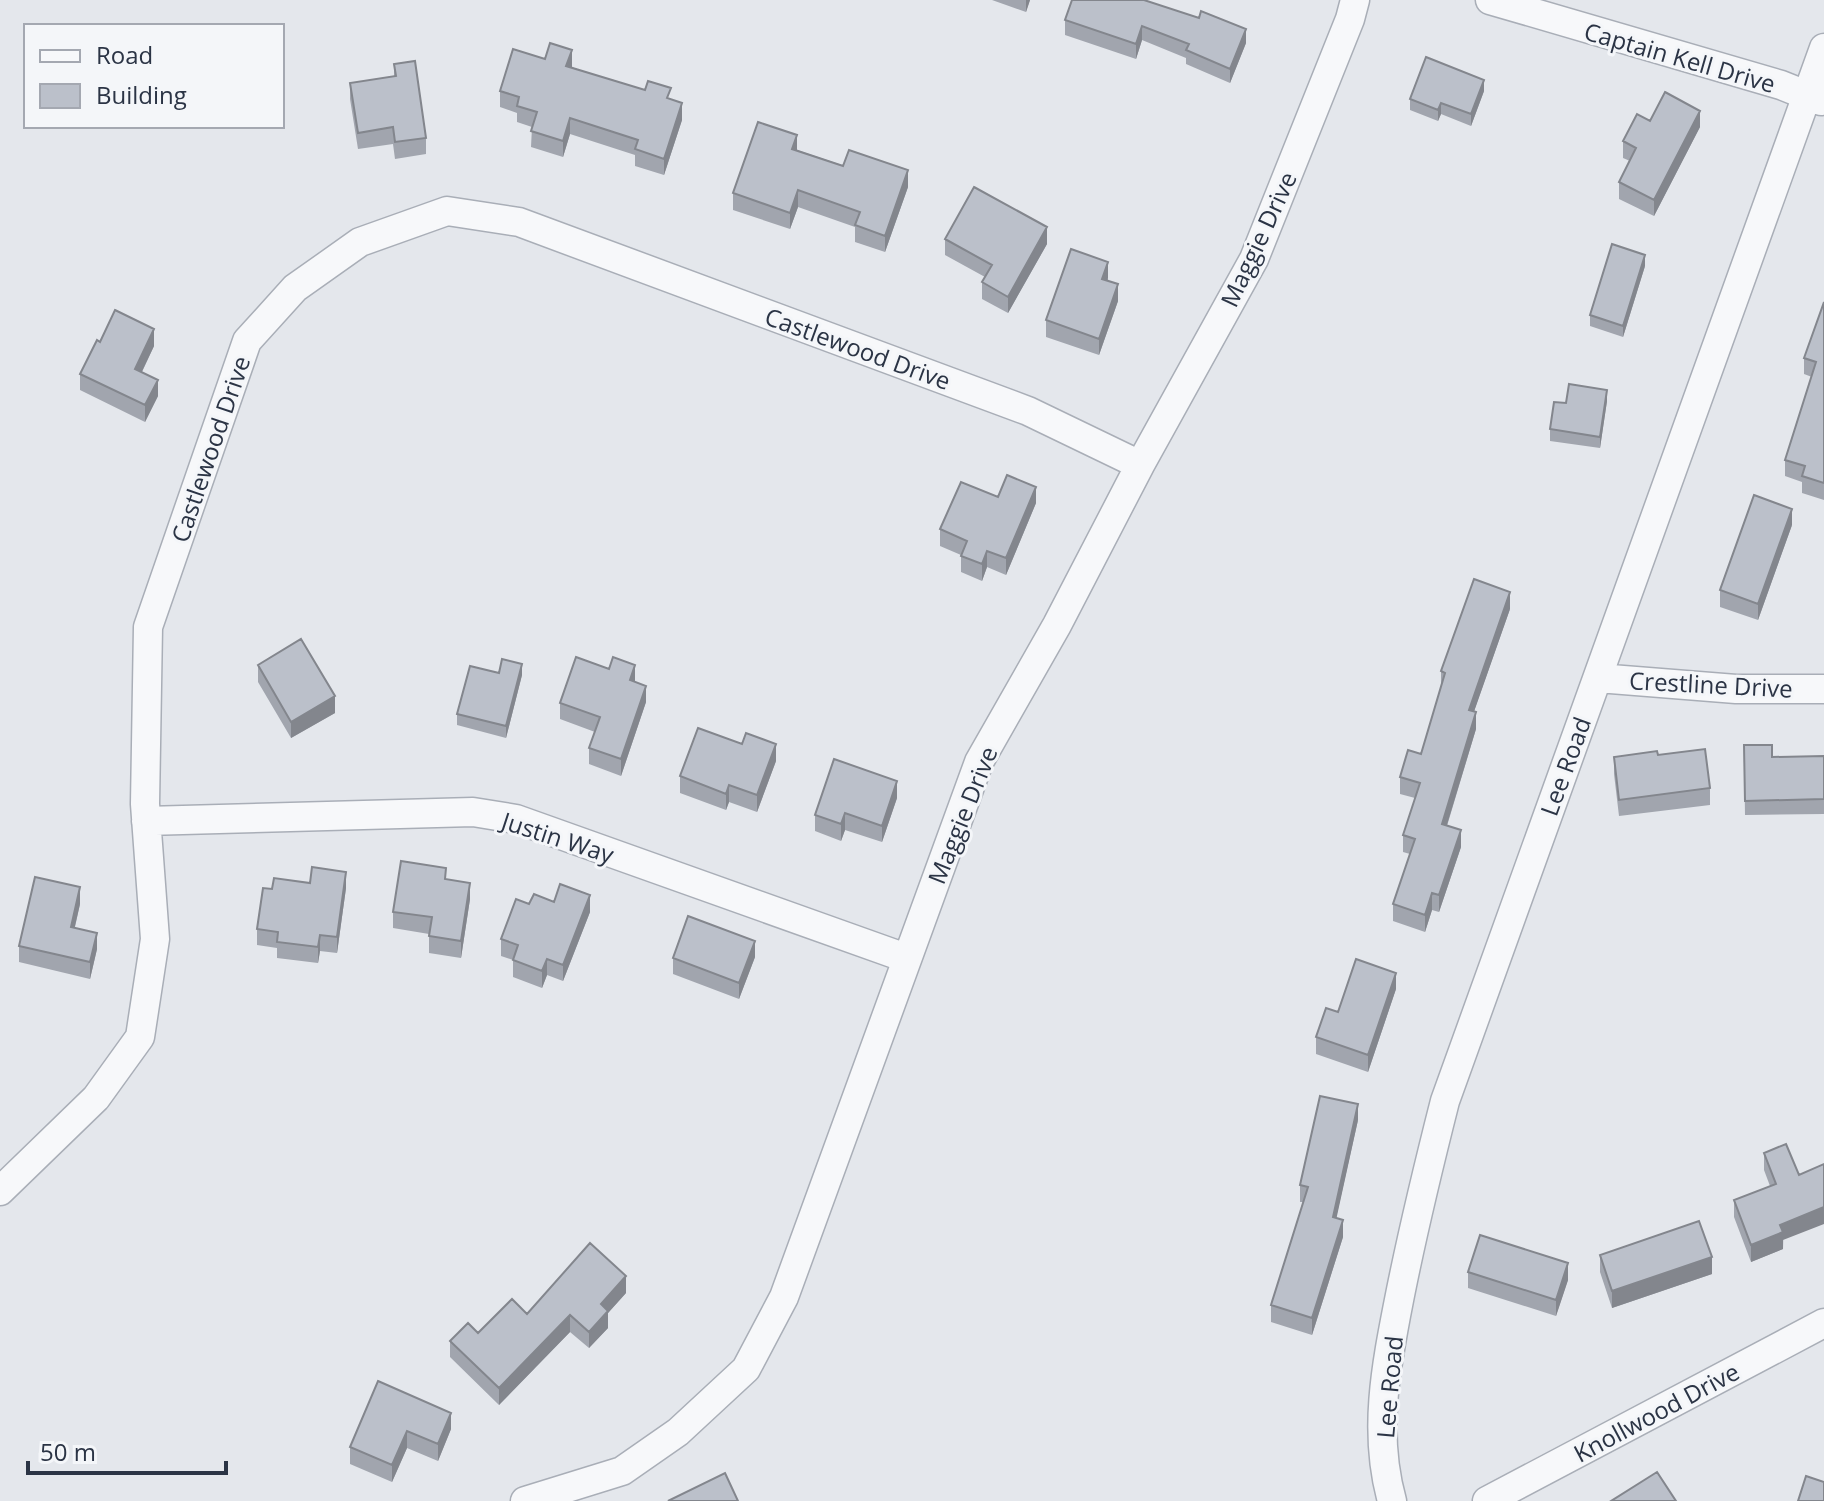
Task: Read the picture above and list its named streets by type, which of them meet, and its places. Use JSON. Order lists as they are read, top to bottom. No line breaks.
{"streets":{"street":["Captain Kell Drive","Maggie Drive","Castlewood Drive","Crestline Drive","Lee Road","Justin Way","Knollwood Drive"]},"crossings":[["Captain Kell Drive","Lee Road"],["Maggie Drive","Castlewood Drive"],["Maggie Drive","Justin Way"],["Castlewood Drive","Justin Way"],["Crestline Drive","Lee Road"]],"legend":["Road","Building"],"scale_bar":"50 m"}
